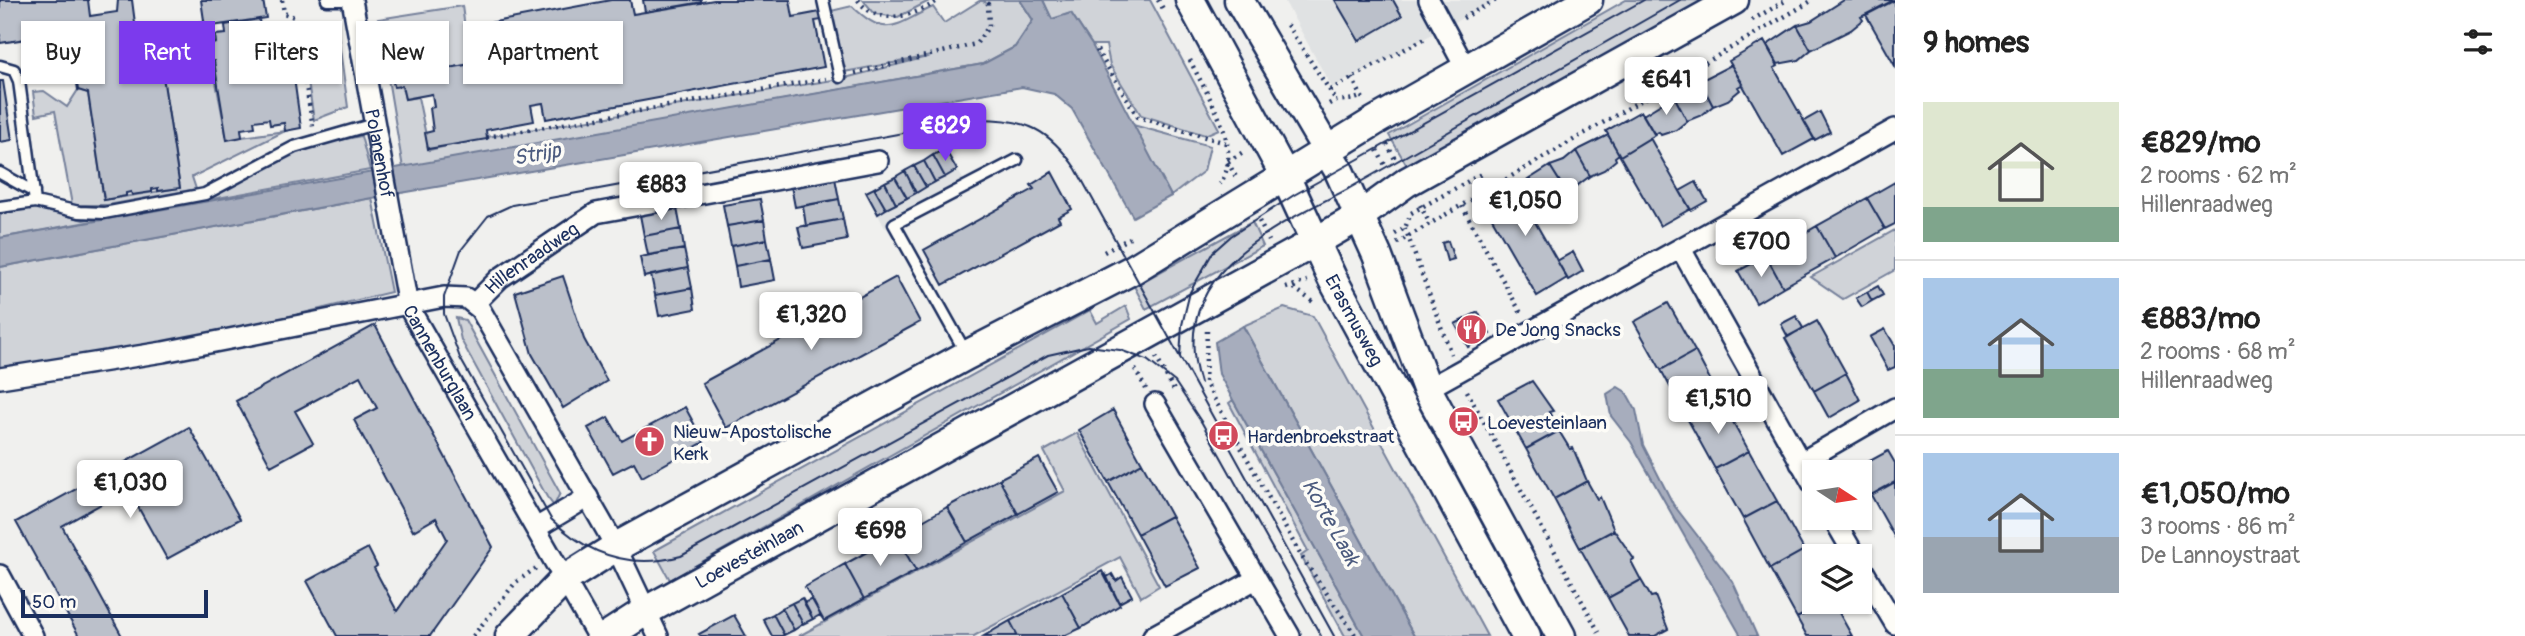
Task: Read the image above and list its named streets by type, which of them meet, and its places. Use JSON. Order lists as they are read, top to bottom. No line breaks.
{"streets":{"main road":["Erasmusweg","Loevesteinlaan"],"street":["Polanenhof","Hillenraadweg","Cannenburglaan"]},"crossings":[["Polanenhof","Cannenburglaan"],["Hillenraadweg","Cannenburglaan"],["Erasmusweg","Loevesteinlaan"]],"water":["Strijp","Korte Laak"],"places":{"restaurant":["De Jong Snacks"],"bus stop":["Loevesteinlaan","Hardenbroekstraat"],"church":["Nieuw-Apostolische Kerk"]},"scale_bar":"50 m","north":"right","page":{"heading":"9 homes","chip":["Buy","Rent","Filters","New","Apartment"],"price":["€641","€829","€883","€1,050","€700","€1,320","€1,510","€1,030","€698"],"list":[{"name":"€829/mo","note":"2 rooms · 62 m² · Hillenraadweg"},{"name":"€883/mo","note":"2 rooms · 68 m² · Hillenraadweg"},{"name":"€1,050/mo","note":"3 rooms · 86 m² · De Lannoystraat"}],"scale":"50 m"}}
